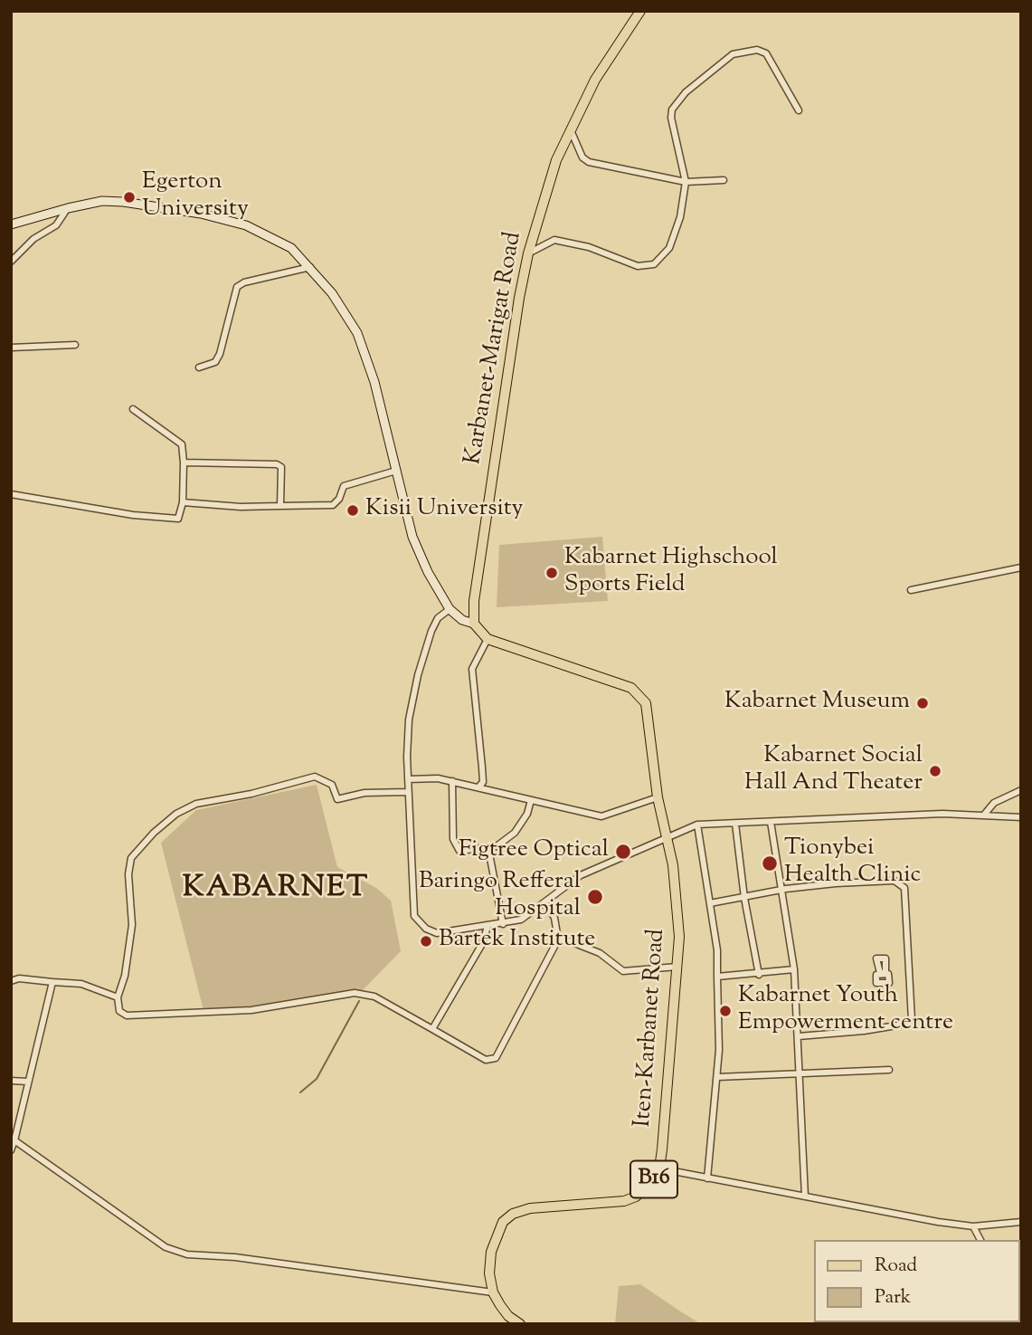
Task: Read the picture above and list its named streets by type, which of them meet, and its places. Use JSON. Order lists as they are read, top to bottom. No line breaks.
{"streets":{"main road":["Karbanet-Marigat Road","Iten-Karbanet Road","B16"]},"crossings":[["Karbanet-Marigat Road","B16"],["Iten-Karbanet Road","B16"]],"districts":["KABARNET"],"places":["Egerton University","Kisii University","Kabarnet Highschool Sports Field","Kabarnet Museum","Kabarnet Social Hall And Theater","Figtree Optical","Tionybei Health Clinic","Baringo Refferal Hospital","Bartek Institute","Kabarnet Youth Empowerment centre"],"legend":["Road","Park"]}
